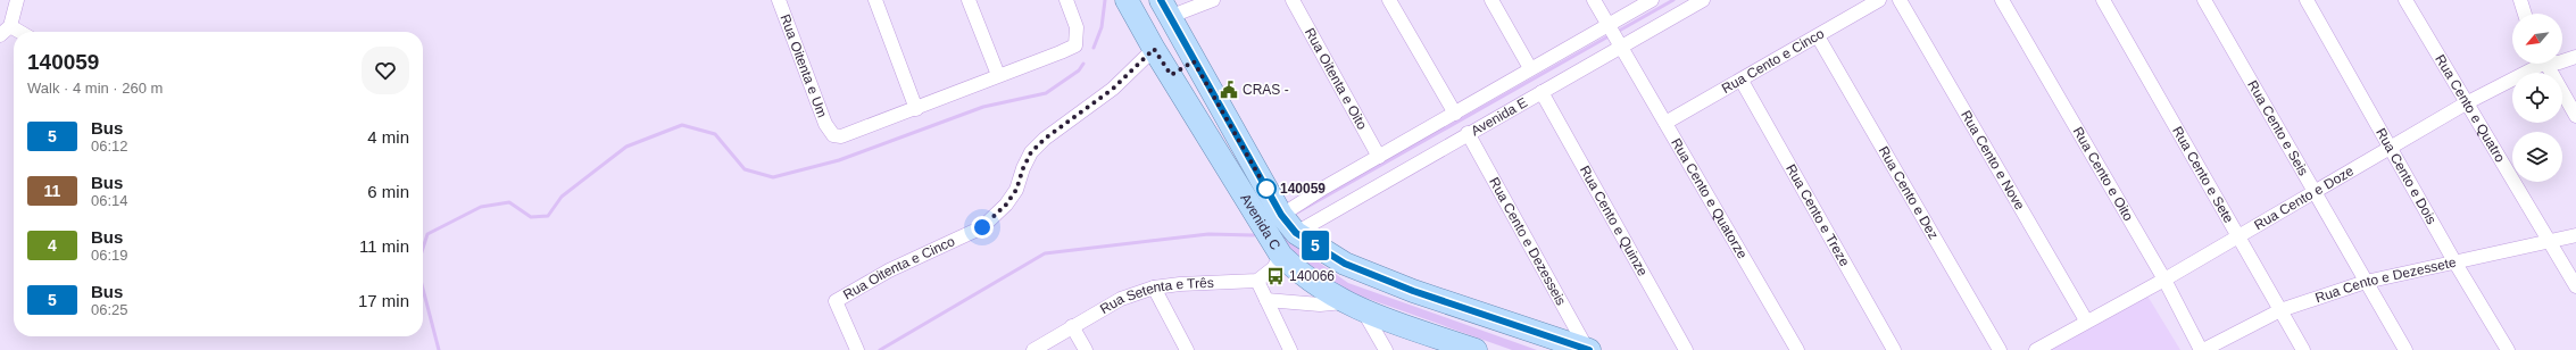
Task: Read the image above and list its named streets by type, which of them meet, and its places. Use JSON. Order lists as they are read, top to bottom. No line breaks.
{"streets":{"main road":["Avenida C"],"street":["Rua Cento e Cinco","Rua Oitenta e Um","Rua Oitenta e Oito","Rua Cento e Quatro","Avenida E","Rua Cento e Seis","Rua Cento e Nove","Rua Cento e Oito","Rua Cento e Dois","Rua Cento e Sete","Rua Cento e Dez","Rua Cento e Quatorze","Rua Cento e Doze","Rua Cento e Treze","Rua Cento e Quinze","Rua Cento e Dezesseis","Rua Oitenta e Cinco","Rua Cento e Dezessete","Rua Setenta e Três"]},"crossings":[["Rua Cento e Cinco","Rua Cento e Dez"],["Rua Cento e Cinco","Rua Cento e Quatorze"],["Rua Cento e Cinco","Rua Cento e Treze"],["Rua Oitenta e Oito","Avenida E"],["Rua Cento e Quatro","Rua Cento e Doze"],["Rua Cento e Quatro","Rua Cento e Dezessete"],["Avenida E","Rua Cento e Quatorze"],["Avenida E","Rua Cento e Quinze"],["Avenida E","Avenida C"],["Avenida E","Rua Cento e Dezesseis"],["Rua Cento e Seis","Rua Cento e Doze"],["Rua Cento e Seis","Rua Cento e Dezessete"],["Rua Cento e Nove","Rua Cento e Doze"],["Rua Cento e Oito","Rua Cento e Doze"],["Rua Cento e Oito","Rua Cento e Dezessete"],["Rua Cento e Dois","Rua Cento e Doze"],["Rua Cento e Dois","Rua Cento e Dezessete"],["Rua Cento e Sete","Rua Cento e Doze"],["Rua Cento e Sete","Rua Cento e Dezessete"],["Avenida C","Rua Cento e Dezesseis"],["Avenida C","Rua Oitenta e Cinco"]],"places":{"public building":["CRAS -"],"other":["140059"],"bus stop":["140066"]},"lines":["bus line 5"],"north":"bottom left","page":{"on_map":"5","heading":["140059","Walk · 4 min · 260 m"],"list":[{"mark":"5","name":"Bus","note":"06:12","value":"4 min"},{"mark":"11","name":"Bus","note":"06:14","value":"6 min"},{"mark":"4","name":"Bus","note":"06:19","value":"11 min"},{"mark":"5","name":"Bus","note":"06:25","value":"17 min"}]}}
